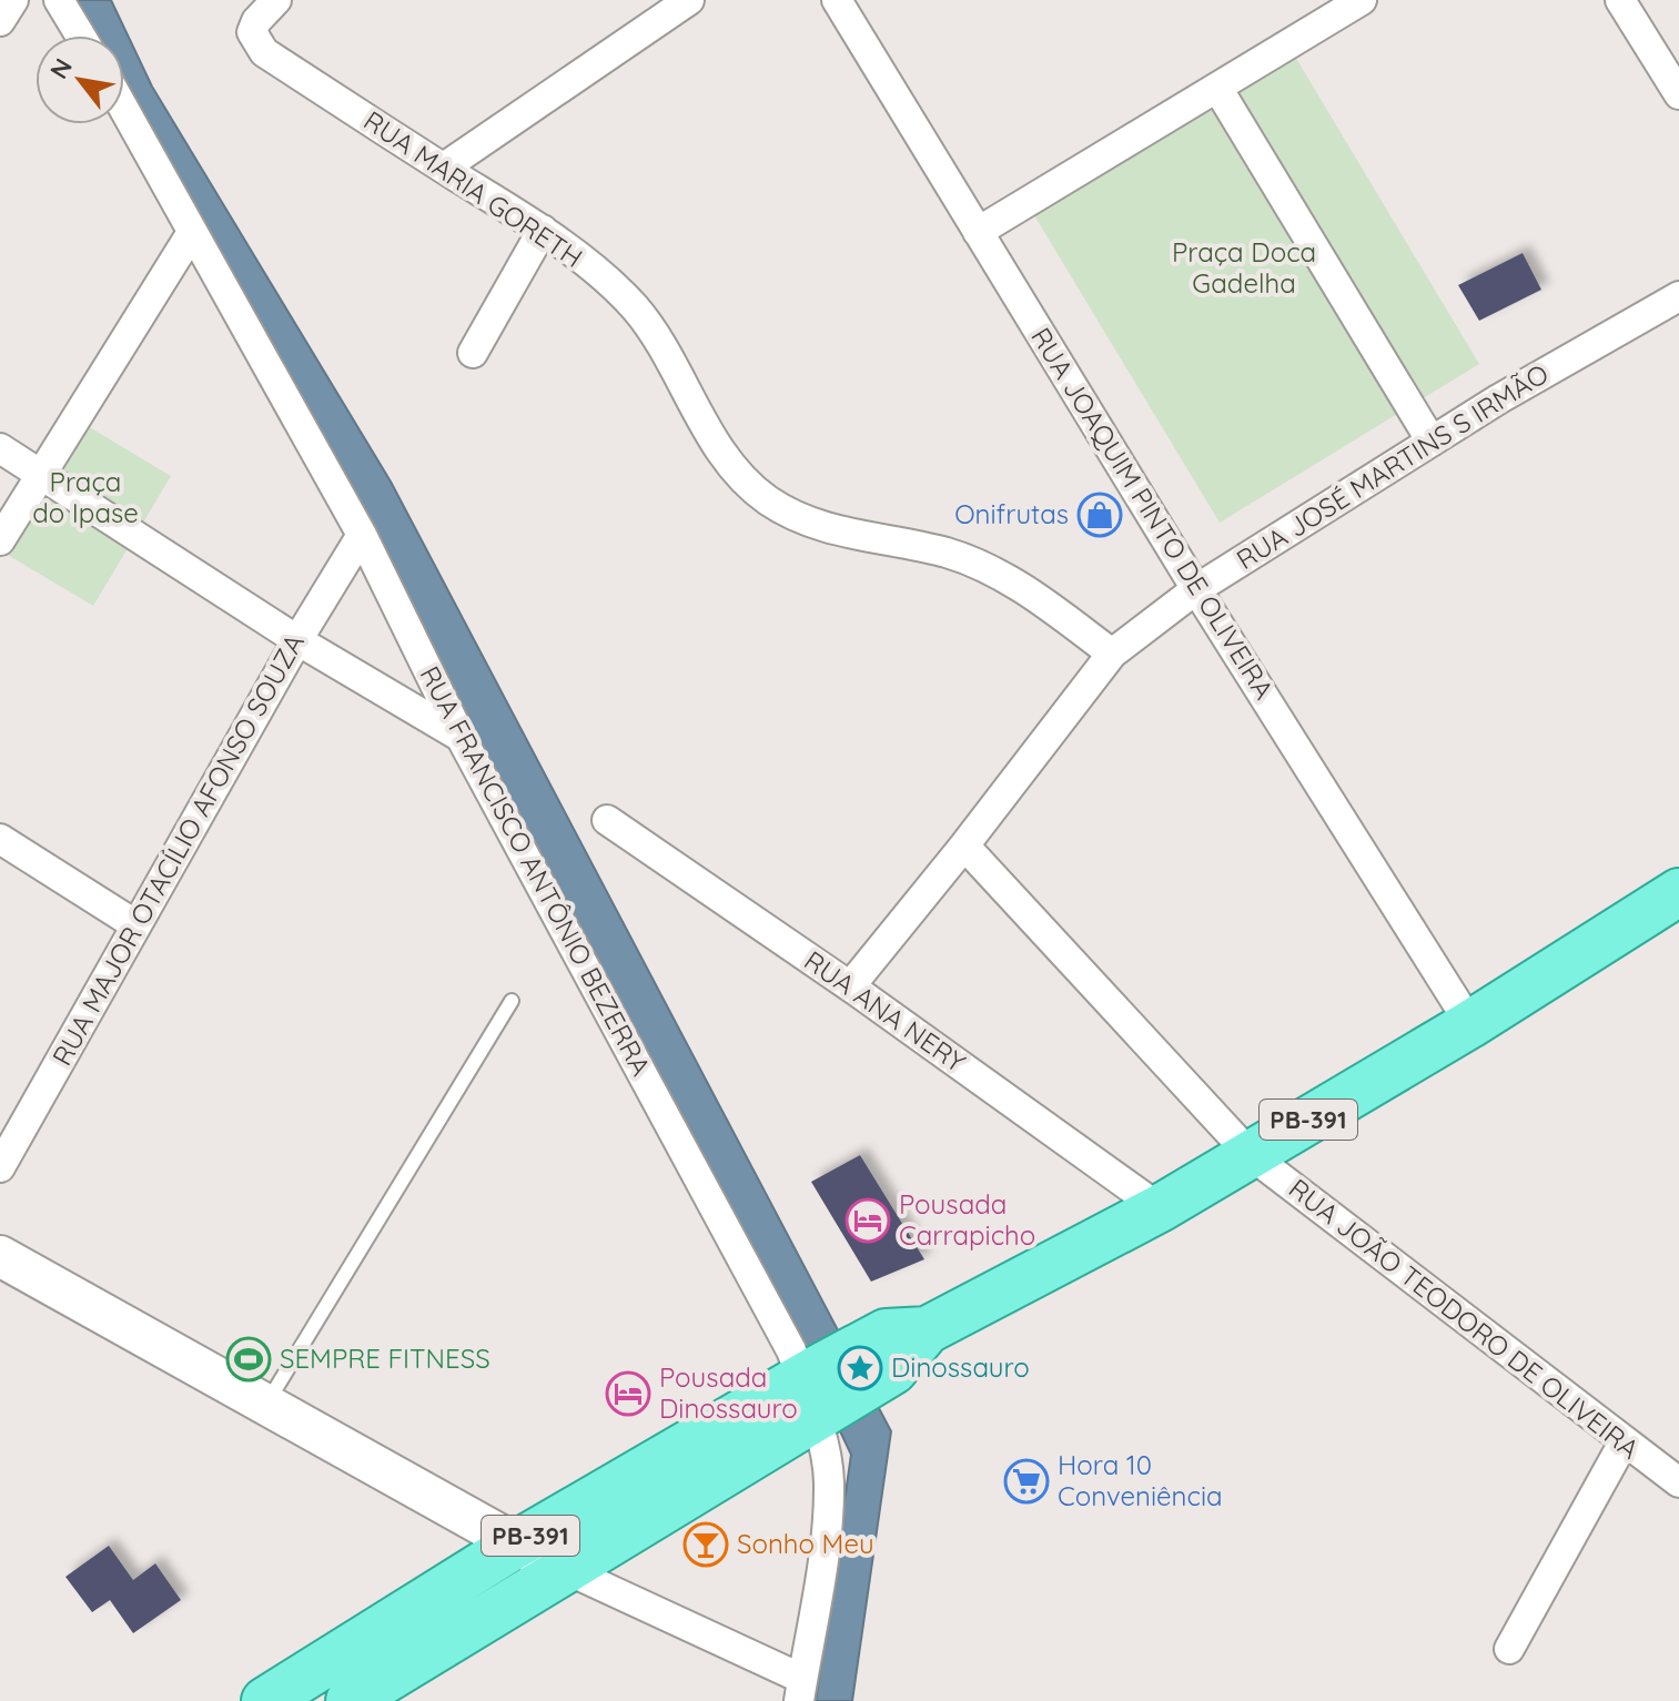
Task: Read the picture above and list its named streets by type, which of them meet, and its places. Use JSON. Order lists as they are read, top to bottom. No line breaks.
{"streets":{"main road":["PB-391"],"street":["RUA MARIA GORETH","RUA JOSÉ MARTINS S IRMÃO","RUA JOAQUIM PINTO DE OLIVEIRA","RUA MAJOR OTACÍLIO AFONSO SOUZA","RUA FRANCISCO ANTÔNIO BEZERRA","RUA ANA NERY","RUA JOÃO TEODORO DE OLIVEIRA"]},"crossings":[["RUA MARIA GORETH","RUA JOSÉ MARTINS S IRMÃO"],["RUA JOSÉ MARTINS S IRMÃO","RUA JOAQUIM PINTO DE OLIVEIRA"],["RUA JOSÉ MARTINS S IRMÃO","RUA ANA NERY"],["RUA JOAQUIM PINTO DE OLIVEIRA","PB-391"],["RUA MAJOR OTACÍLIO AFONSO SOUZA","RUA FRANCISCO ANTÔNIO BEZERRA"],["RUA FRANCISCO ANTÔNIO BEZERRA","PB-391"],["RUA ANA NERY","PB-391"],["PB-391","RUA JOÃO TEODORO DE OLIVEIRA"]],"parks":["Praça Doca Gadelha","Praça do Ipase"],"places":{"shop":["Onifrutas"],"hotel":["Pousada Carrapicho","Pousada Dinossauro"],"sports":["SEMPRE FITNESS"],"place":["Dinossauro"],"supermarket":["Hora 10 Conveniência"],"bar":["Sonho Meu"]},"north":"top left"}
